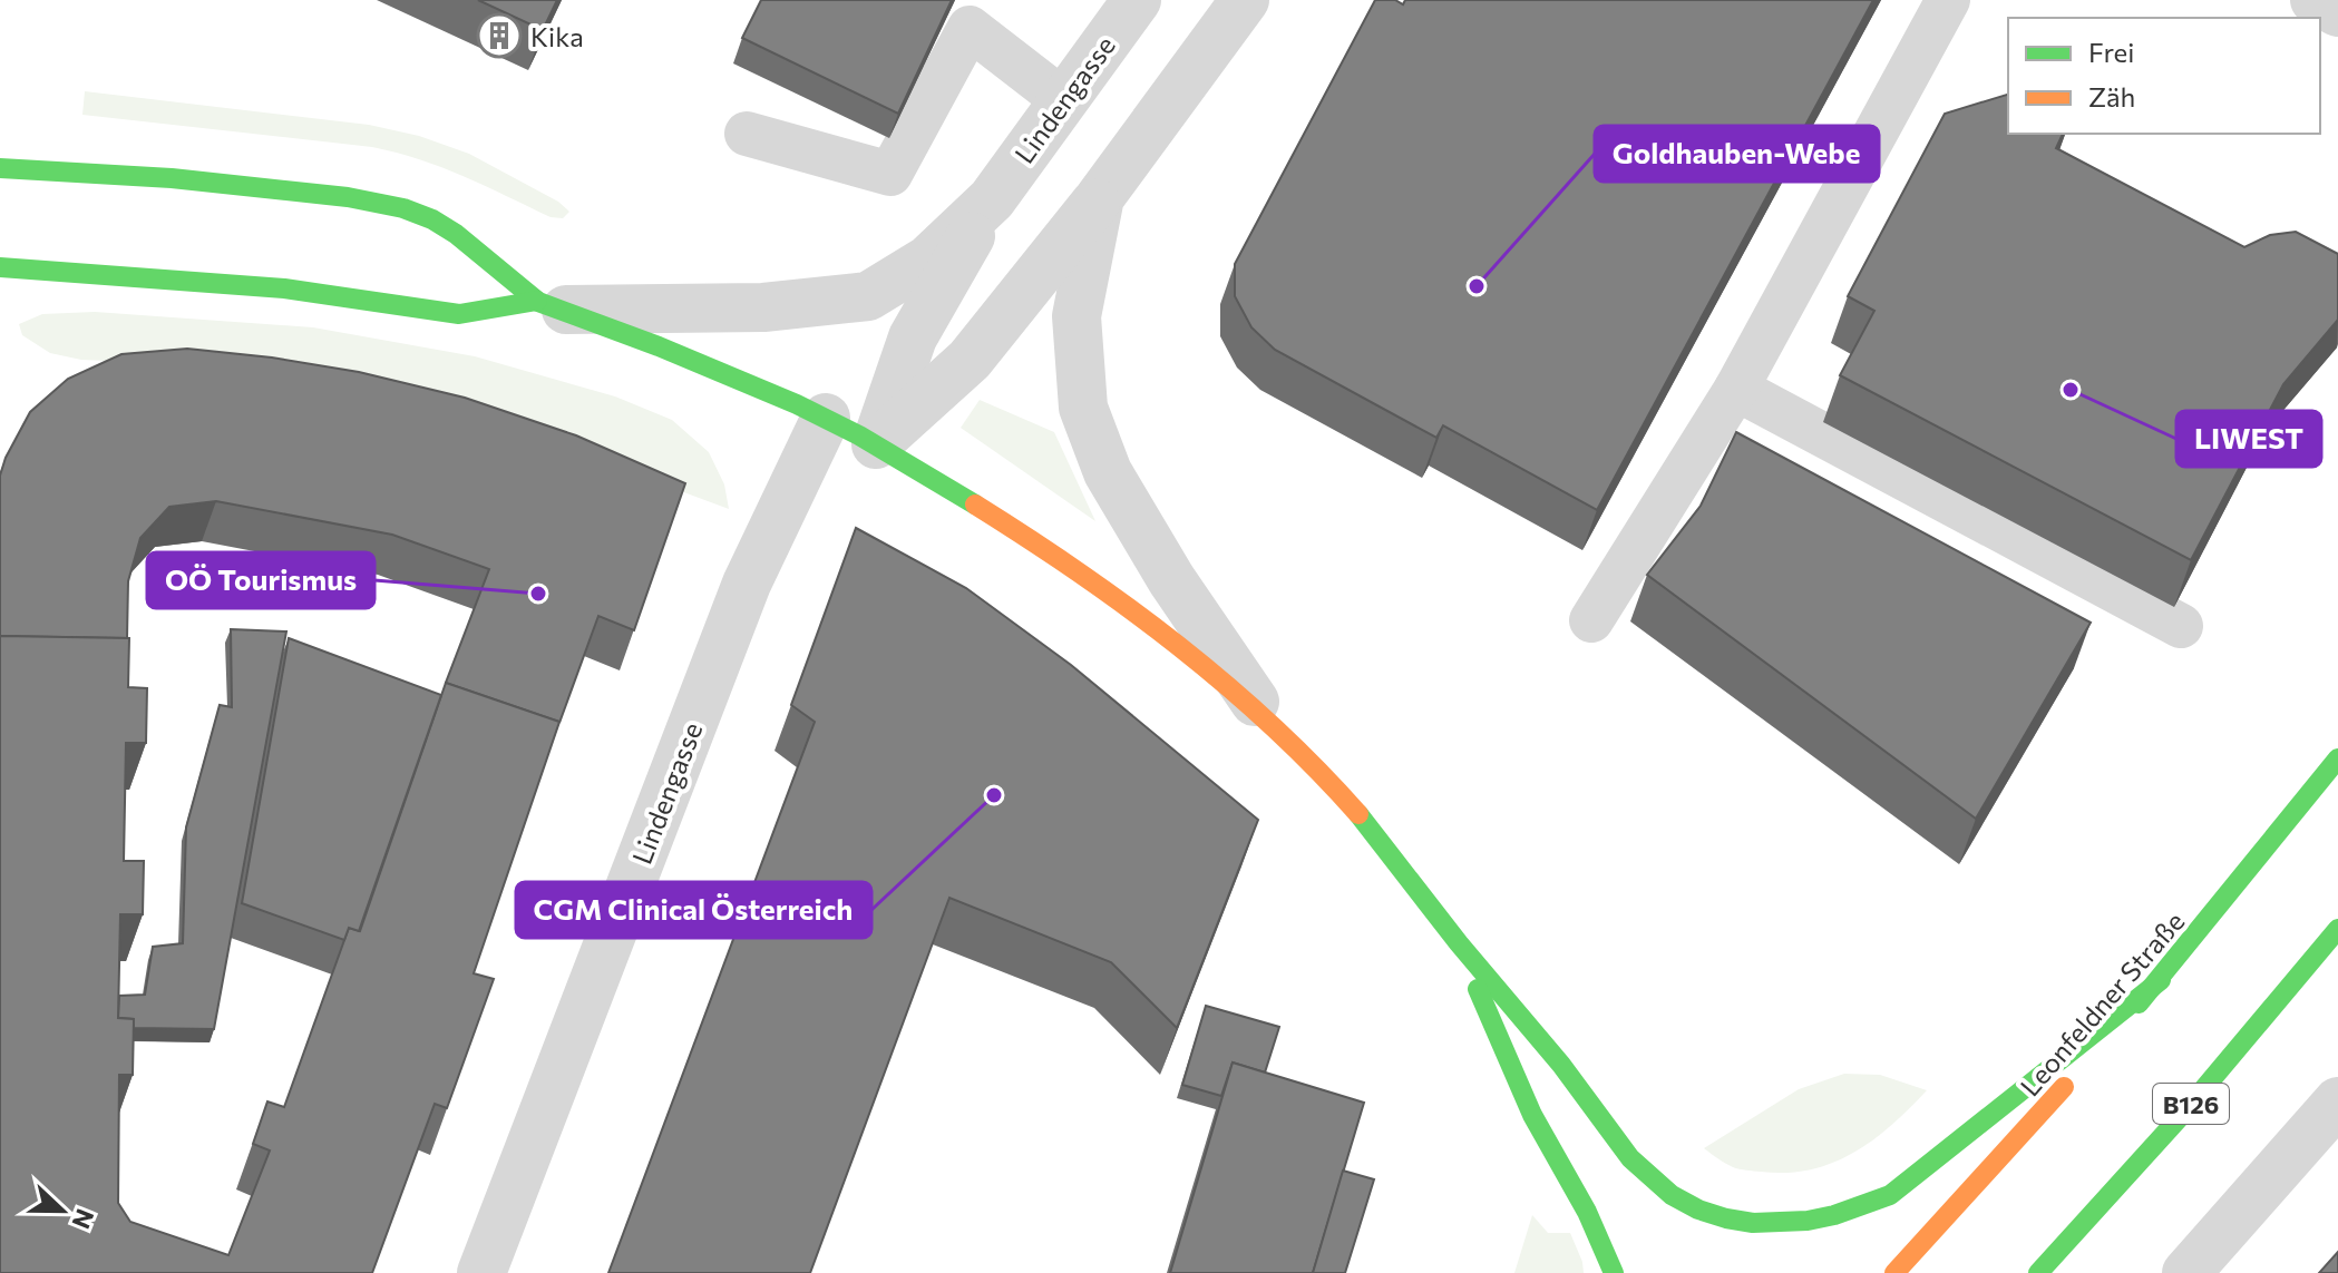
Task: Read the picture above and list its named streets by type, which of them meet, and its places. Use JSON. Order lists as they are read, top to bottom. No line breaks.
{"streets":{"main road":["Leonfeldner Straße","B126"],"street":["Lindengasse"]},"places":{"building":["Kika"],"other":["Goldhauben-Webe","LIWEST","OÖ Tourismus","CGM Clinical Österreich"]},"legend":["Frei","Zäh"],"north":"right"}
